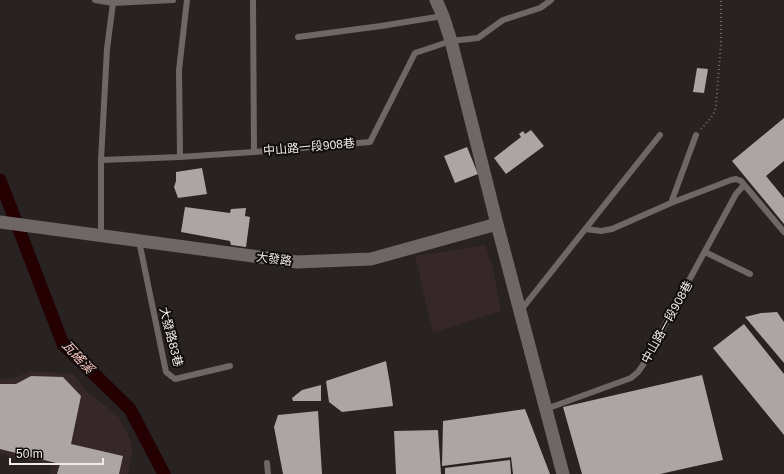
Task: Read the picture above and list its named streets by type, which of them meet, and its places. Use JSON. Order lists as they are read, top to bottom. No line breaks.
{"streets":{"street":["大發路"],"lane":["中山路一段908巷","大發路83巷"]},"crossings":[["大發路","大發路83巷"]],"water":["瓦磘溪"],"scale_bar":"50 m"}
